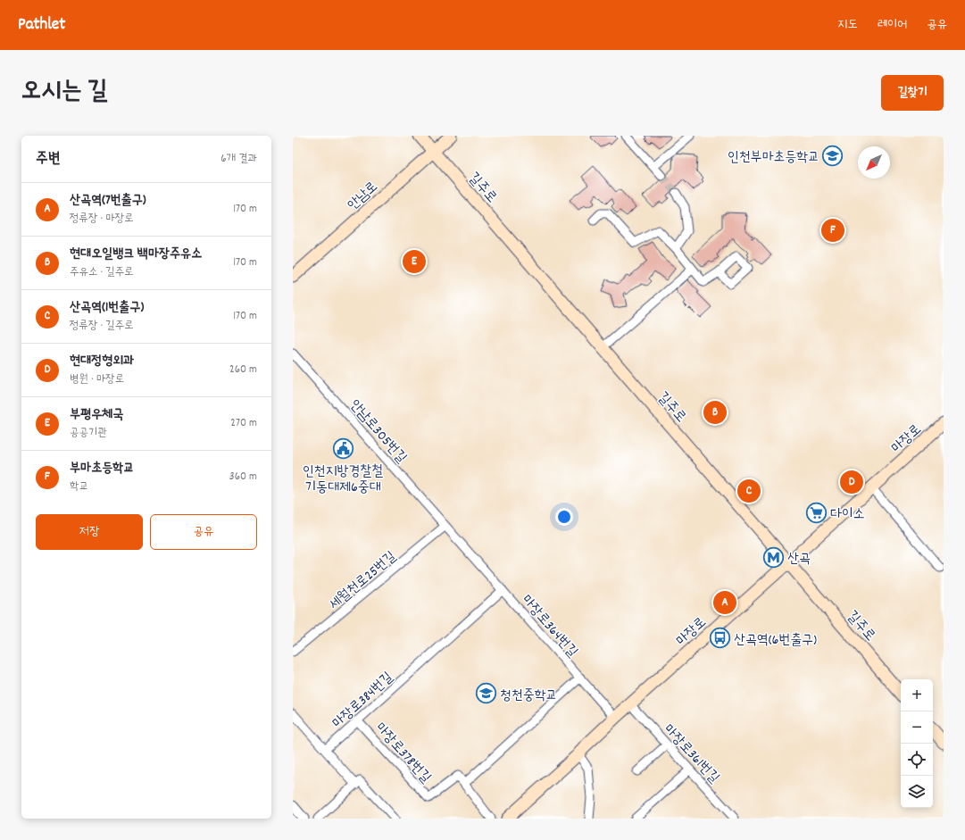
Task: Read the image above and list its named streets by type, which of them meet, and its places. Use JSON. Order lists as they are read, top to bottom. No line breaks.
{"streets":{"main road":["길주로","안남로","마장로"],"street":["안남로305번길","세월천로25번길","마장로364번길","마장로384번길","마장로378번길","마장로361번길"]},"crossings":[["길주로","안남로"],["길주로","마장로"],["안남로305번길","세월천로25번길"],["안남로305번길","마장로364번길"],["마장로","마장로364번길"],["마장로","마장로361번길"],["세월천로25번길","마장로364번길"],["마장로364번길","마장로384번길"],["마장로364번길","마장로378번길"],["마장로384번길","마장로378번길"]],"places":{"school or university":["인천부마초등학교","청천중학교"],"public building":["인천지방경찰철 기동대제6중대"],"supermarket":["다이소"],"metro station":["산곡"],"bus stop":["산곡역(6번출구)"]},"north":"bottom left","page":{"header":"Pathlet","nav":["지도","레이어","공유"],"title":"오시는 길","buttons":["길찾기",["저장","공유"]],"heading":["주변","6개 결과"],"list":[{"mark":"A","name":"산곡역(7번출구)","note":"정류장 · 마장로","value":"170 m"},{"mark":"B","name":"현대오일뱅크 백마장주유소","note":"주유소 · 길주로","value":"170 m"},{"mark":"C","name":"산곡역(1번출구)","note":"정류장 · 길주로","value":"170 m"},{"mark":"D","name":"현대정형외과","note":"병원 · 마장로","value":"260 m"},{"mark":"E","name":"부평우체국","note":"공공기관","value":"270 m"},{"mark":"F","name":"부마초등학교","note":"학교","value":"360 m"}],"pins":["F","E","B","D","C","A"],"map_buttons":["+","−"]}}
